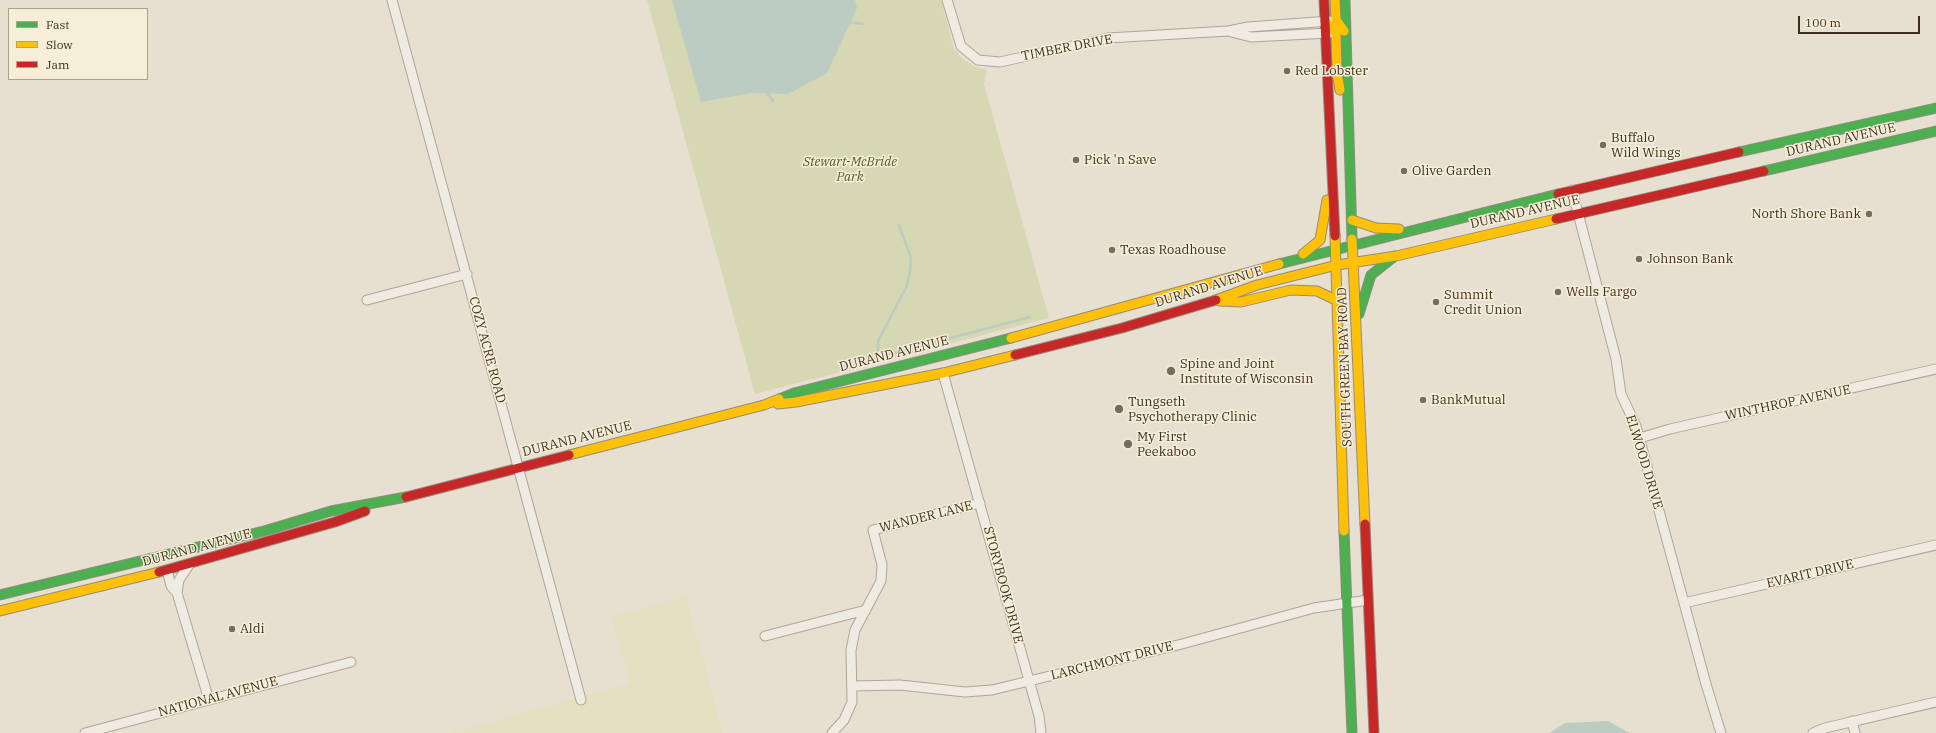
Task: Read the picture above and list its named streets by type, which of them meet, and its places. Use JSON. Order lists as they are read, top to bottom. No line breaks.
{"streets":{"main road":["DURAND AVENUE","SOUTH GREEN BAY ROAD"],"street":["TIMBER DRIVE","COZY ACRE ROAD","WINTHROP AVENUE","ELWOOD DRIVE","WANDER LANE","EVARIT DRIVE","STORYBOOK DRIVE","LARCHMONT DRIVE","NATIONAL AVENUE"]},"crossings":[["TIMBER DRIVE","SOUTH GREEN BAY ROAD"],["DURAND AVENUE","COZY ACRE ROAD"],["DURAND AVENUE","SOUTH GREEN BAY ROAD"],["DURAND AVENUE","ELWOOD DRIVE"],["DURAND AVENUE","STORYBOOK DRIVE"],["SOUTH GREEN BAY ROAD","LARCHMONT DRIVE"],["WINTHROP AVENUE","ELWOOD DRIVE"],["ELWOOD DRIVE","EVARIT DRIVE"],["WANDER LANE","STORYBOOK DRIVE"],["WANDER LANE","LARCHMONT DRIVE"],["STORYBOOK DRIVE","LARCHMONT DRIVE"]],"parks":["Stewart-McBride Park"],"places":["Red Lobster","Buffalo Wild Wings","Pick 'n Save","Olive Garden","North Shore Bank","Texas Roadhouse","Johnson Bank","Wells Fargo","Summit Credit Union","Spine and Joint Institute of Wisconsin","BankMutual","Tungseth Psychotherapy Clinic","My First Peekaboo","Aldi"],"legend":["Fast","Slow","Jam"],"scale_bar":"100 m"}
